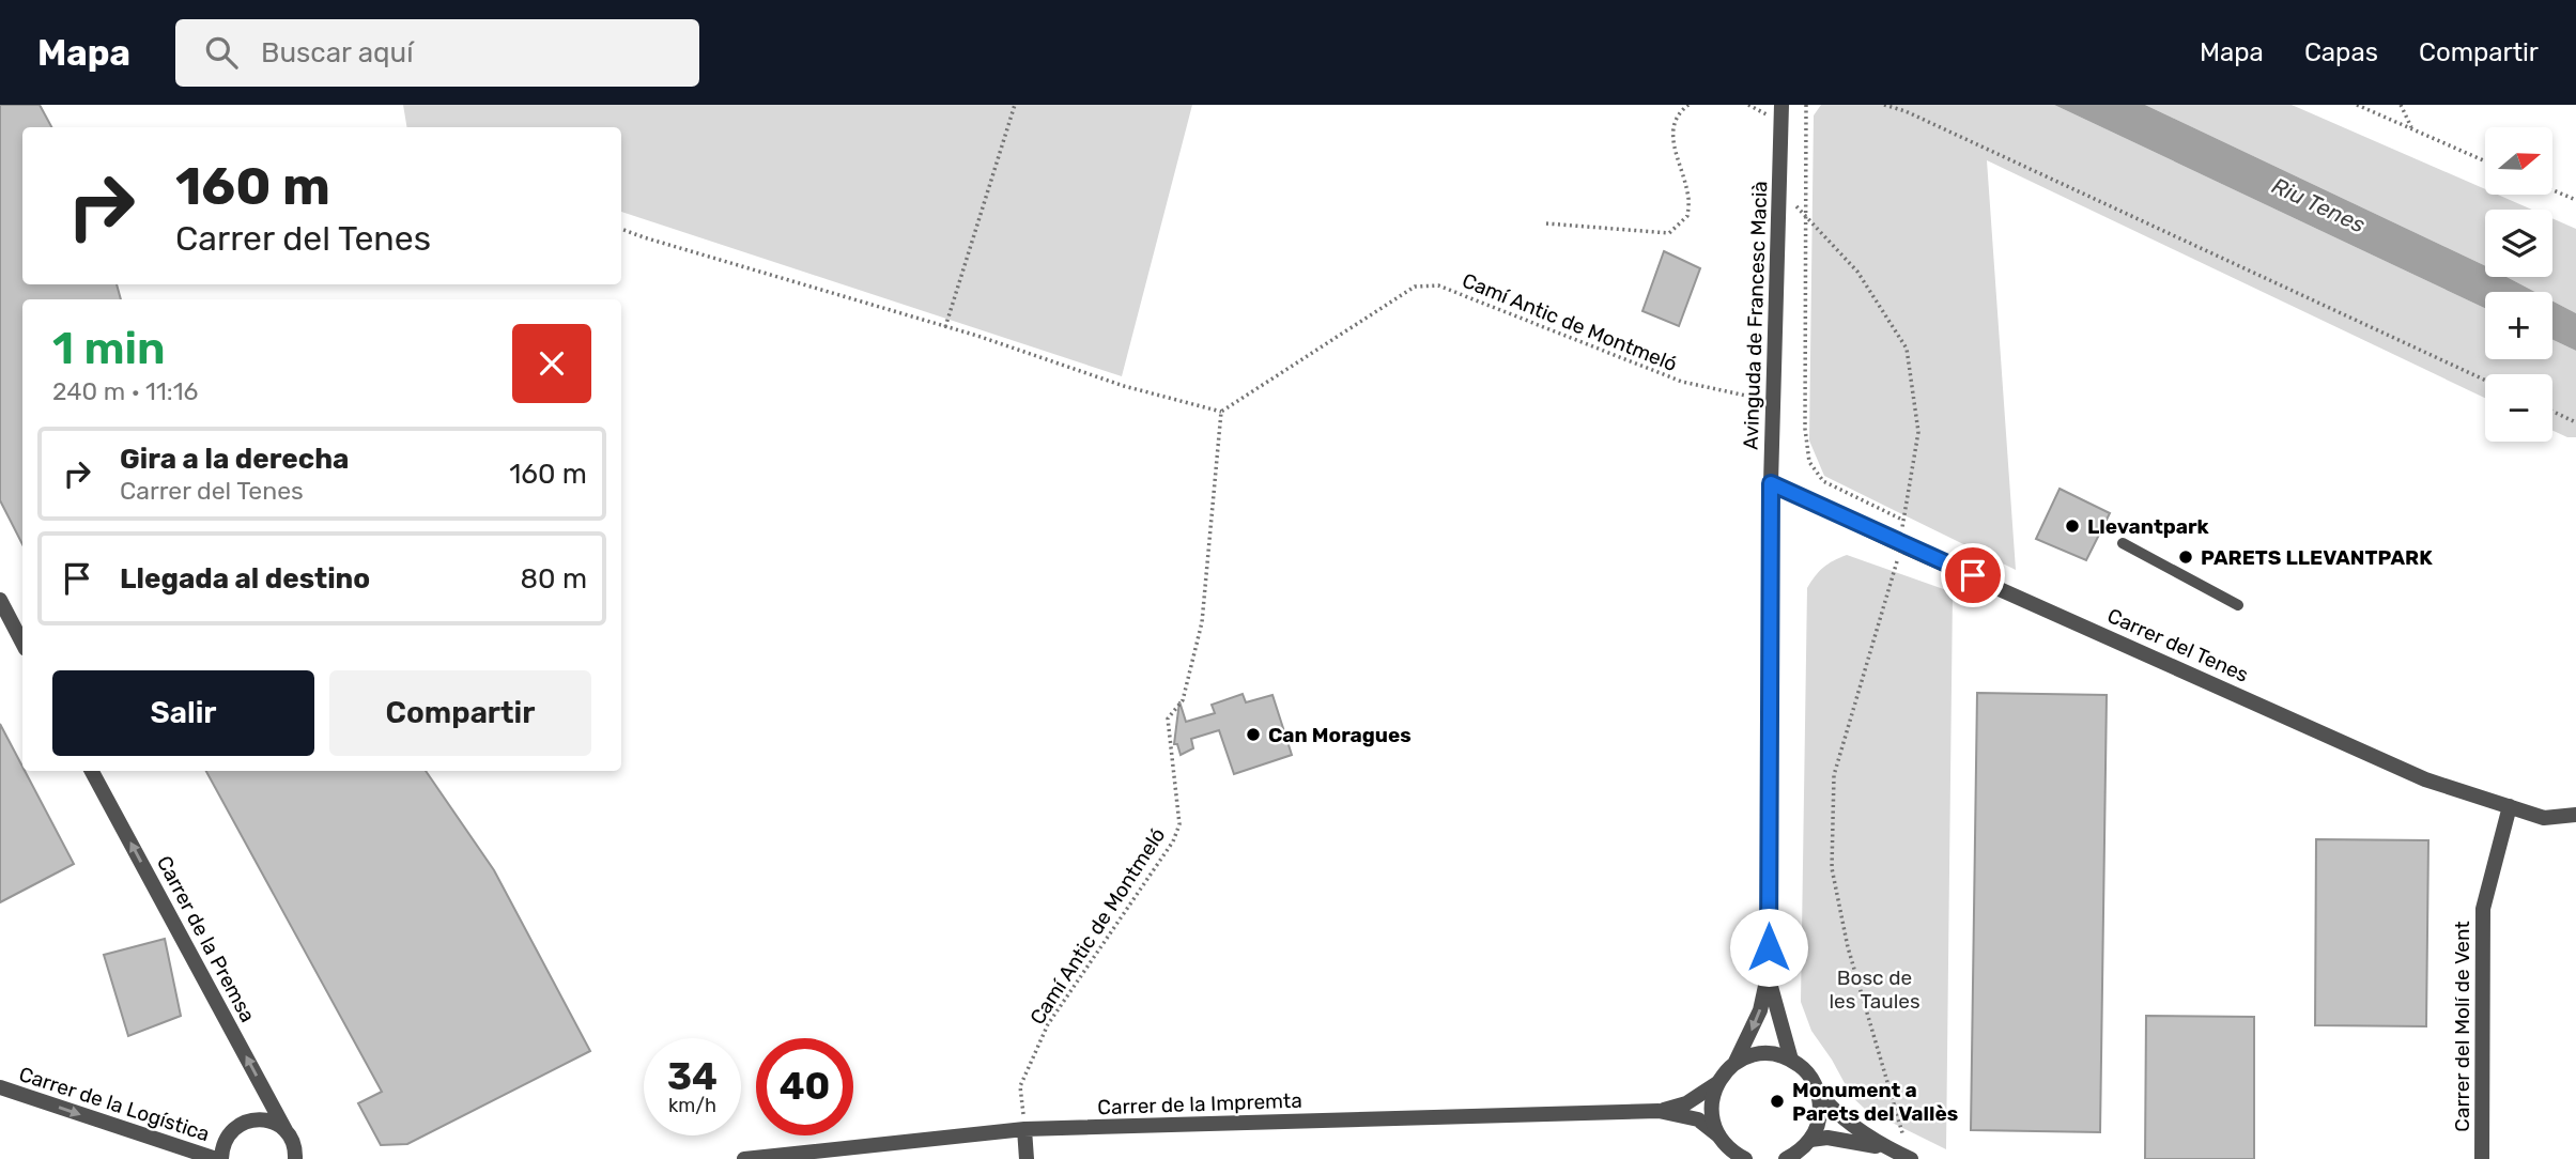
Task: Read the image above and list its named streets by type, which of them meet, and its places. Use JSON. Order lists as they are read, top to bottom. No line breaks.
{"streets":{"street":["Avinguda de Francesc Macià","Carrer del Tenes","Carrer de la Premsa","Carrer del Molí de Vent","Carrer de la Logística","Carrer de la Impremta"],"path":["Camí Antic de Montmeló"]},"crossings":[["Avinguda de Francesc Macià","Camí Antic de Montmeló"],["Avinguda de Francesc Macià","Carrer del Tenes"],["Camí Antic de Montmeló","Carrer de la Impremta"],["Carrer del Tenes","Carrer del Molí de Vent"]],"one_way":["Carrer de la Premsa","Carrer de la Logística"],"water":["Riu Tenes"],"parks":["Bosc de les Taules"],"places":["Llevantpark","PARETS LLEVANTPARK","Can Moragues","Monument a Parets del Vallès"],"north":"right","page":{"header":"Mapa","search":"Buscar aquí","nav":["Mapa","Capas","Compartir"],"map_buttons":["+","−"],"turn":["160 m","Carrer del Tenes"],"heading":["1 min","240 m · 11:16"],"list":[{"name":"Gira a la derecha","note":"Carrer del Tenes","value":"160 m"},{"name":"Llegada al destino","value":"80 m"}],"buttons":["Salir","Compartir"],"speed":"34 km/h","limit":"40"}}
